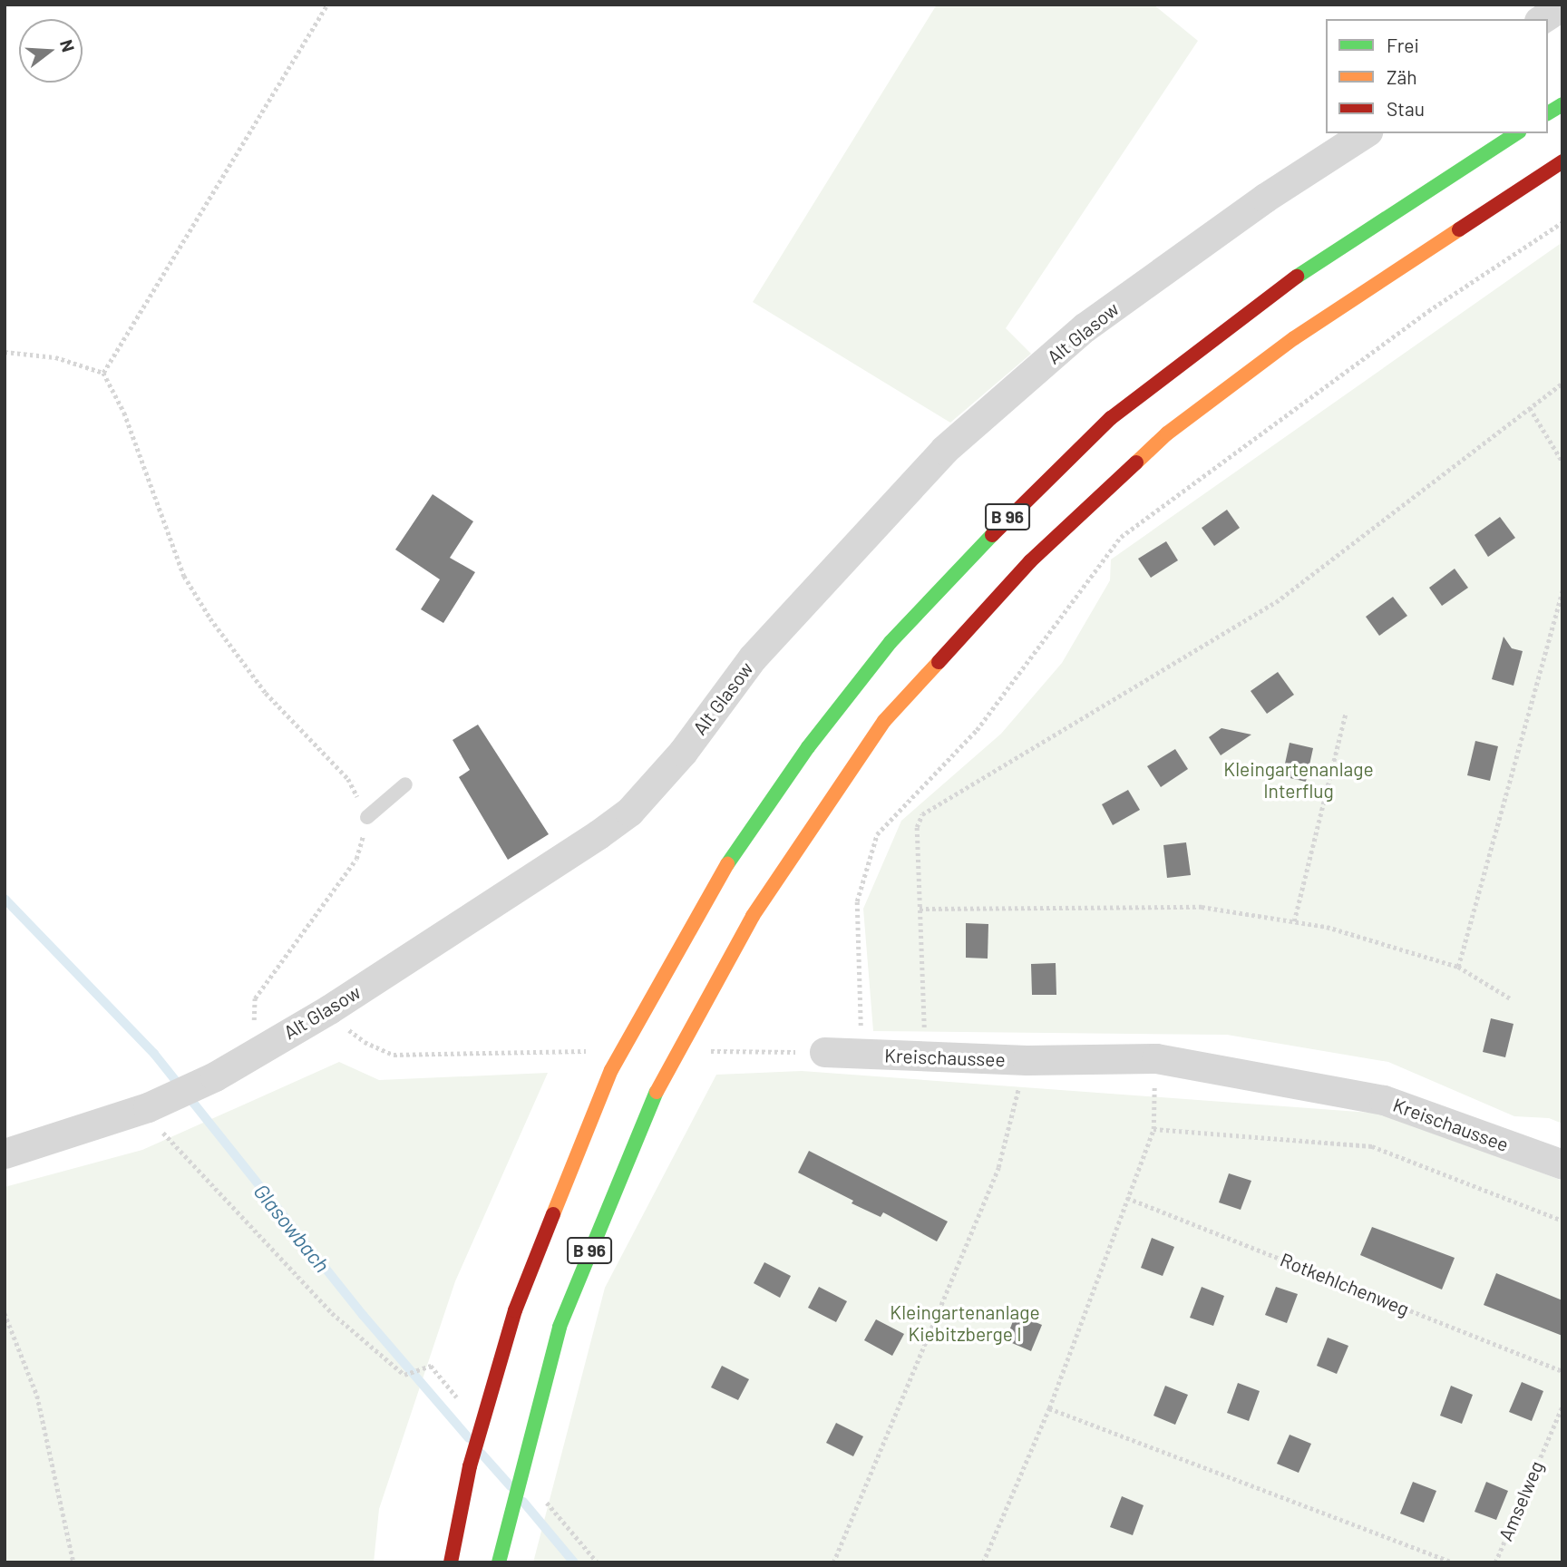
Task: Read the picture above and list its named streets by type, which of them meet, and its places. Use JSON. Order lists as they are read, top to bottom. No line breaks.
{"streets":{"highway":["B 96"],"street":["Alt Glasow","Kreischaussee"],"path":["Rotkehlchenweg","Amselweg"]},"water":["Glasowbach"],"parks":["Kleingartenanlage Interflug","Kleingartenanlage Kiebitzberge I"],"legend":["Frei","Zäh","Stau"],"north":"right"}
